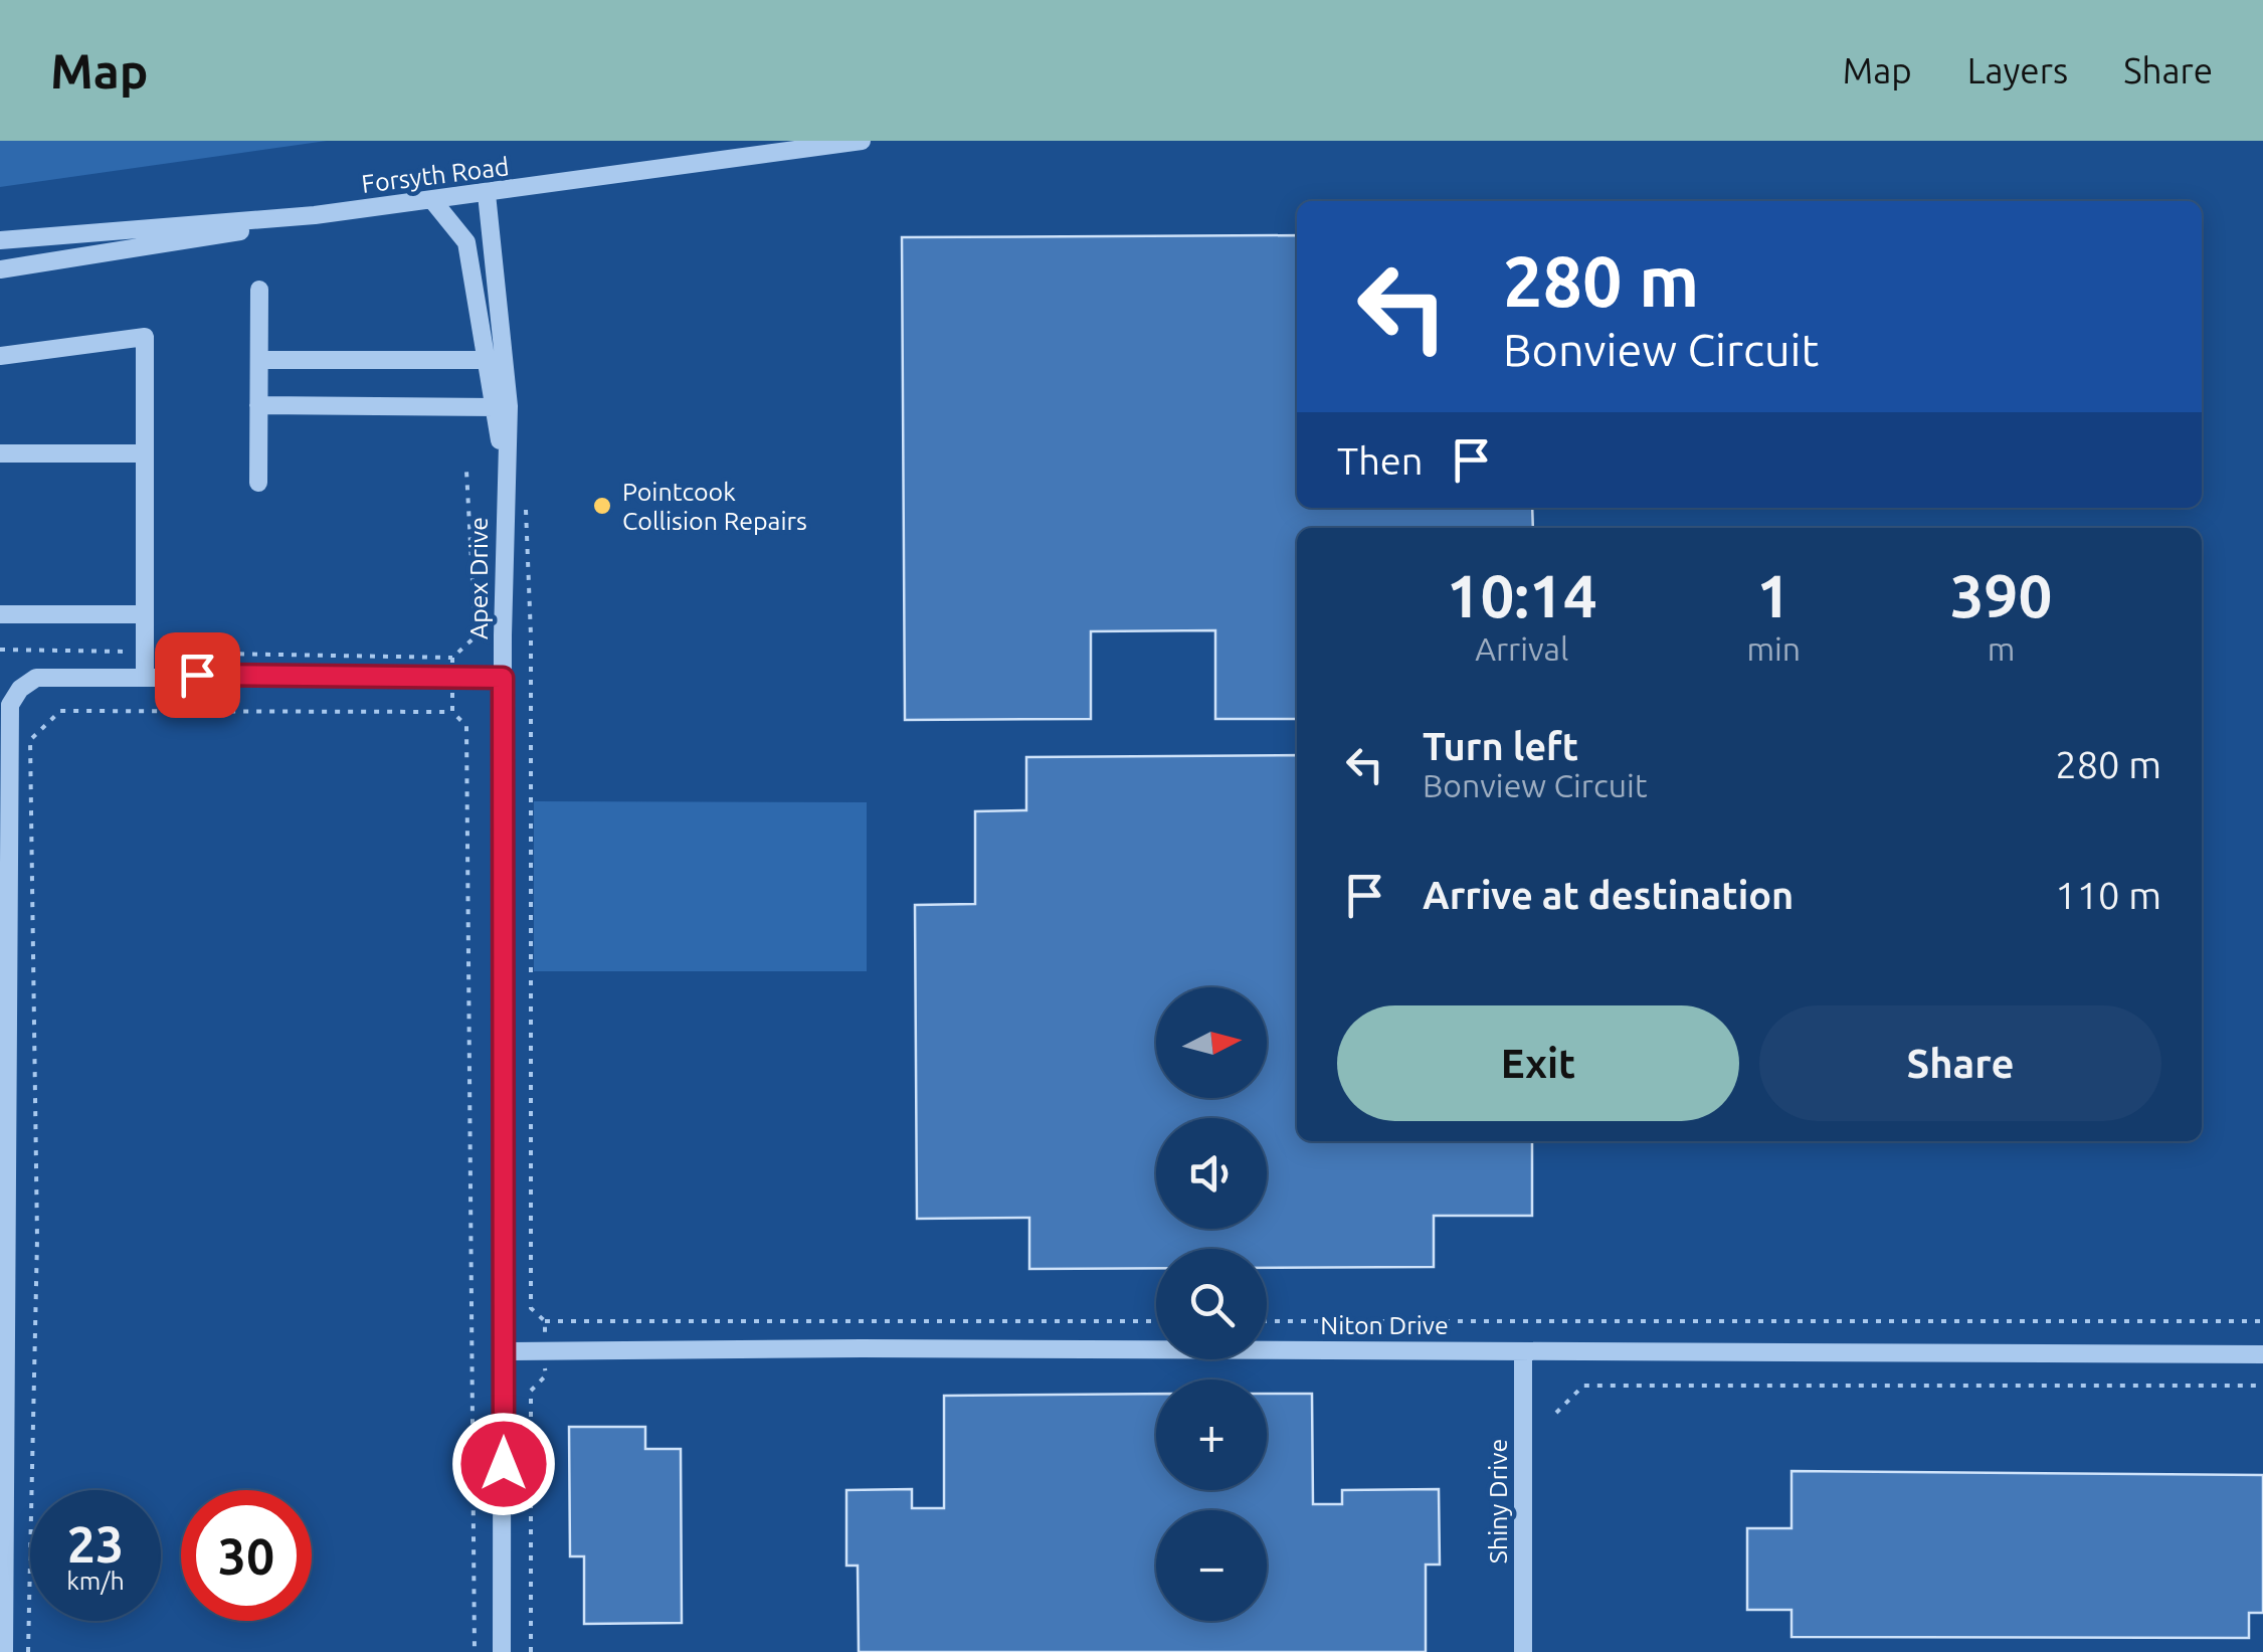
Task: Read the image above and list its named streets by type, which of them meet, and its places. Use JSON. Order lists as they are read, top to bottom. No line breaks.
{"streets":{"street":["Forsyth Road","Apex Drive","Niton Drive","Shiny Drive"]},"crossings":[["Forsyth Road","Apex Drive"],["Apex Drive","Niton Drive"],["Niton Drive","Shiny Drive"]],"places":["Pointcook Collision Repairs"],"north":"right","page":{"header":"Map","nav":["Map","Layers","Share"],"turn":["280 m","Bonview Circuit"],"then":"Then","eta":["10:14","Arrival","1","min","390","m"],"list":[{"name":"Turn left","note":"Bonview Circuit","value":"280 m"},{"name":"Arrive at destination","value":"110 m"}],"buttons":["Exit","Share"],"map_buttons":["+","−"],"speed":"23 km/h","limit":"30"}}
